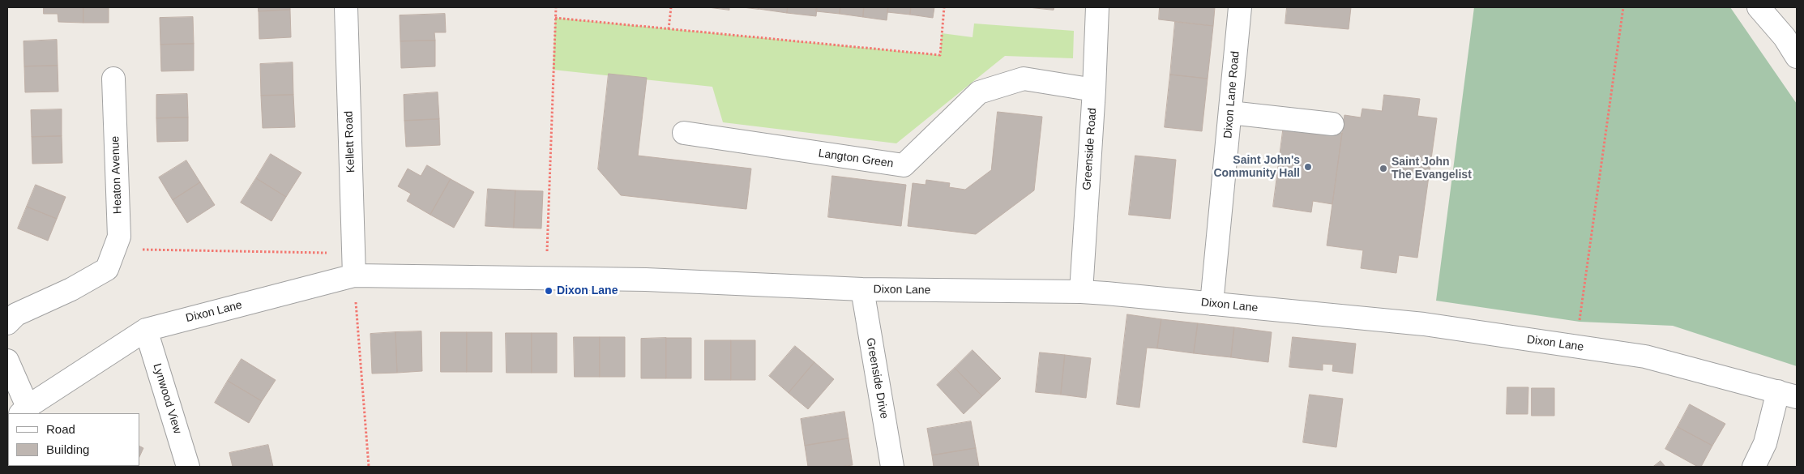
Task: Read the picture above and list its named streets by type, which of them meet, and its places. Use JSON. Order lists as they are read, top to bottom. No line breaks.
{"streets":{"street":["Dixon Lane Road","Kellett Road","Greenside Road","Langton Green","Heaton Avenue","Dixon Lane","Greenside Drive","Lynwood View"]},"crossings":[["Dixon Lane Road","Dixon Lane"],["Kellett Road","Dixon Lane"],["Greenside Road","Langton Green"],["Greenside Road","Dixon Lane"],["Dixon Lane","Greenside Drive"],["Dixon Lane","Lynwood View"]],"places":["Saint John's Community Hall","Saint John The Evangelist","Dixon Lane"],"legend":["Road","Building"]}
